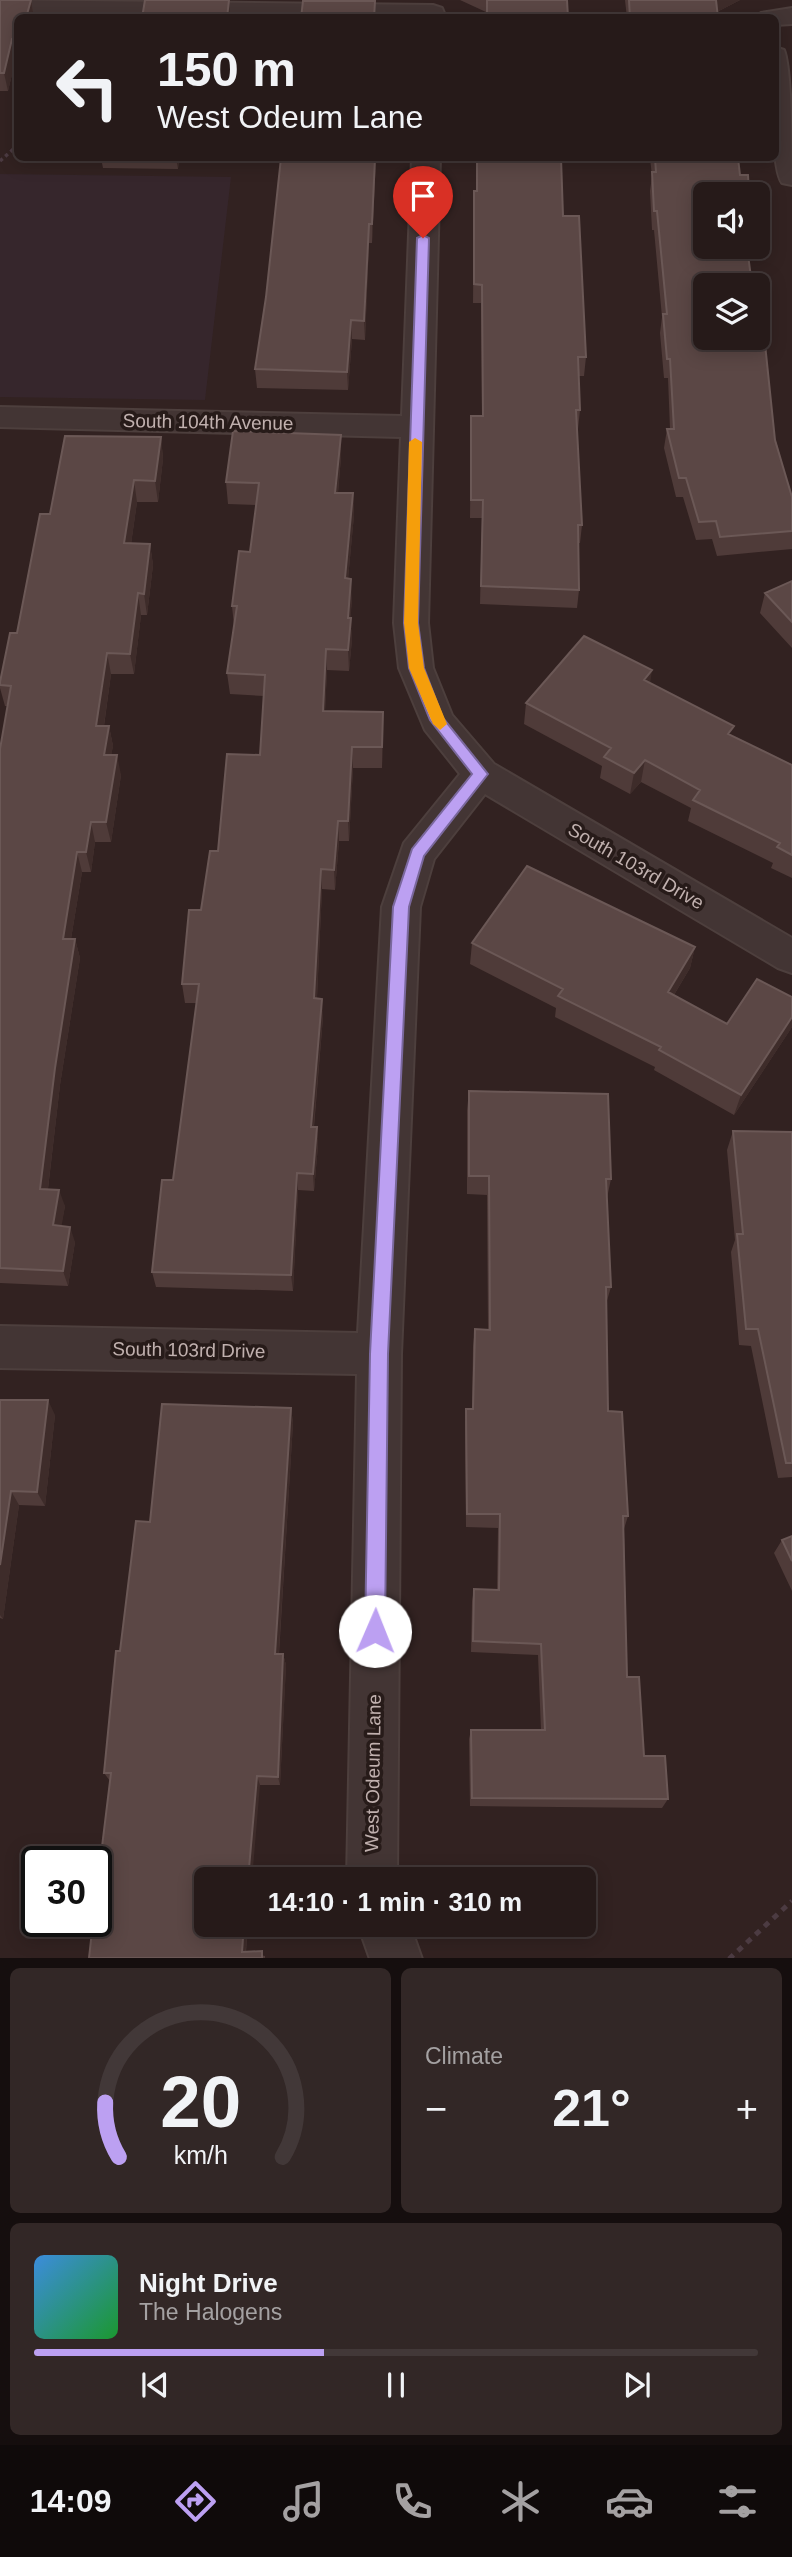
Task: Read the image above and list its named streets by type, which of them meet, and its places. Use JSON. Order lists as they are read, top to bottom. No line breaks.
{"streets":{"street":["South 104th Avenue","South 103rd Drive","West Odeum Lane"]},"crossings":[["South 103rd Drive","West Odeum Lane"]],"page":{"turn":["150 m","West Odeum Lane"],"limit":"30","trip":"14:10 · 1 min · 310 m","tile":"Climate","heat":["−","21°","+"],"song":["Night Drive","The Halogens"],"tabs":"14:09","gauge":["20","km/h"]}}
